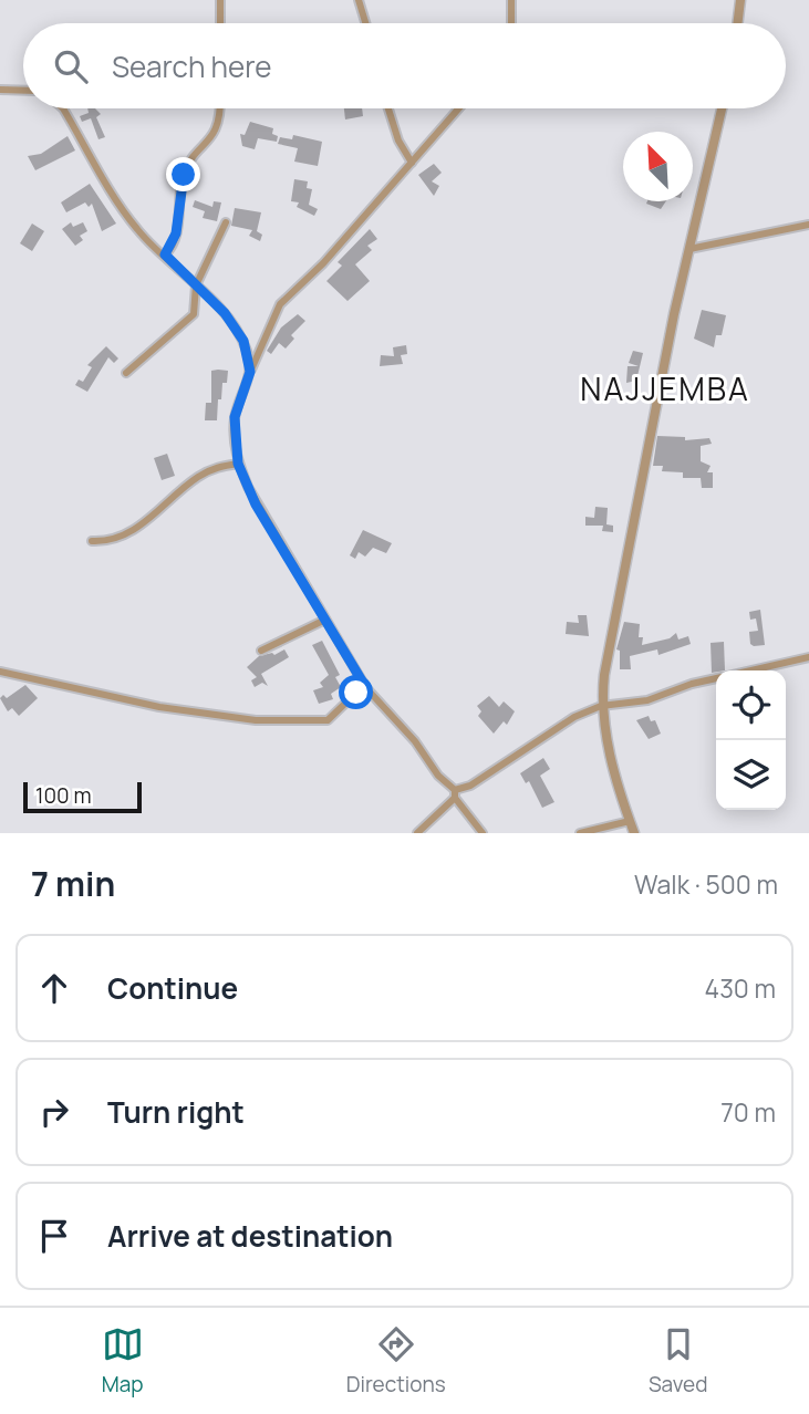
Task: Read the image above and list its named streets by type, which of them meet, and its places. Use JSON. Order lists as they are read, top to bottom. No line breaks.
{"districts":["NAJJEMBA"],"scale_bar":"100 m","north":"top left","page":{"search":"Search here","scale":"100 m","heading":["7 min","Walk · 500 m"],"list":[["Continue","430 m"],["Turn right","70 m"],"Arrive at destination"],"nav":["Map","Directions","Saved"]}}
